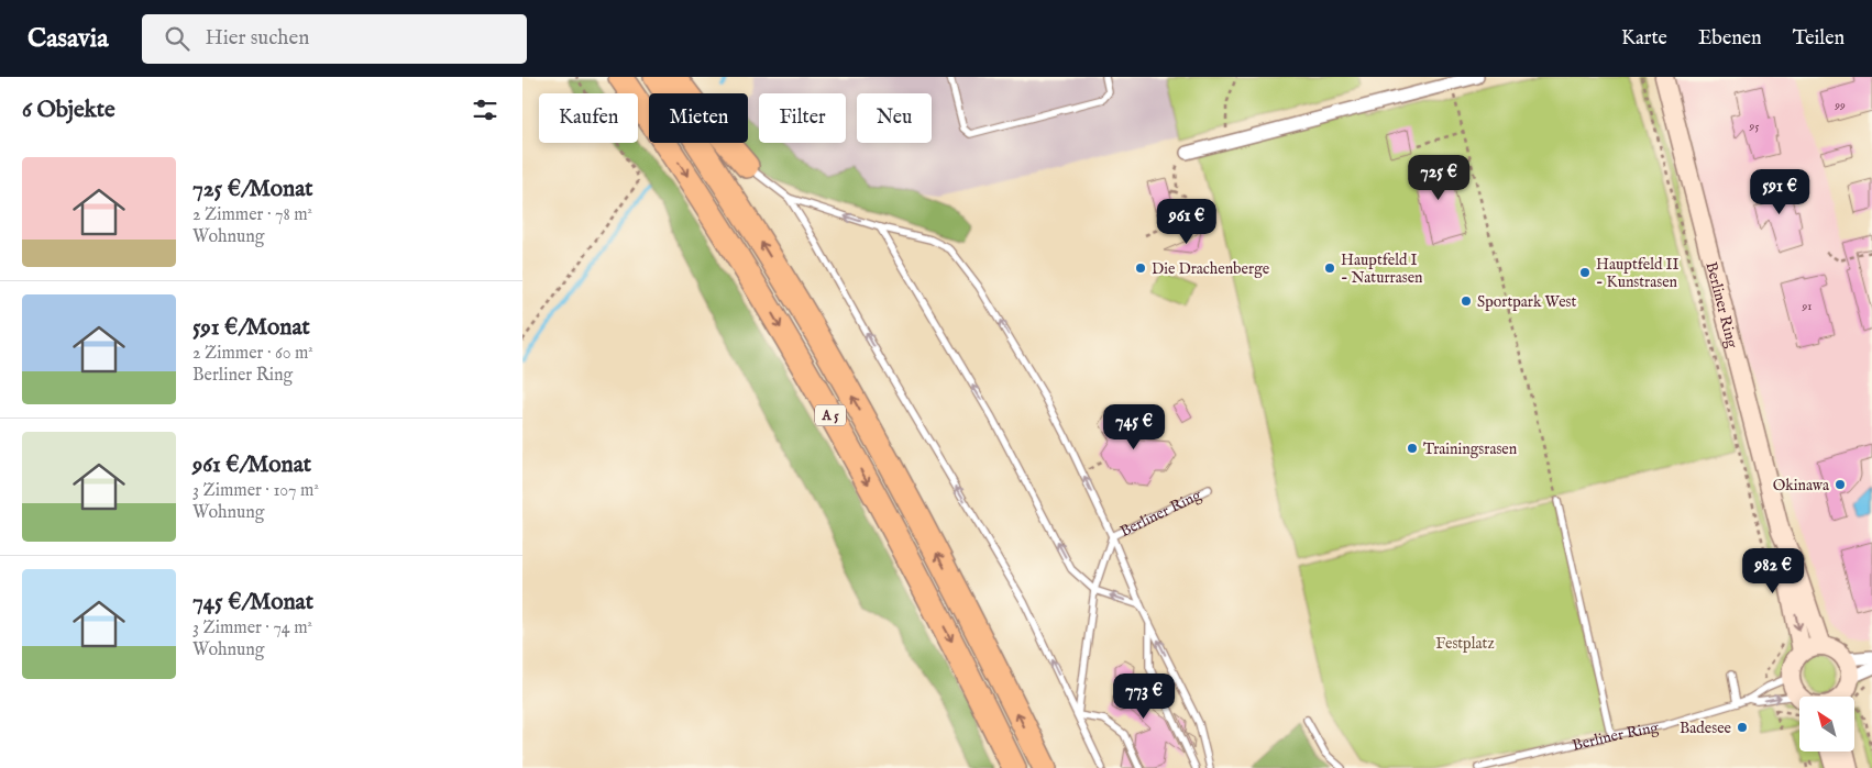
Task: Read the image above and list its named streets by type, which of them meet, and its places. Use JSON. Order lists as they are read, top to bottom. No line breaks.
{"streets":{"highway":["A 5"],"street":["Berliner Ring"]},"parks":["Festplatz"],"places":["Die Drachenberge","Hauptfeld I - Naturrasen","Hauptfeld II - Kunstrasen","Sportpark West","Trainingsrasen","Okinawa","Badesee"],"house_numbers":["99","95","91"],"north":"top left","page":{"header":"Casavia","search":"Hier suchen","nav":["Karte","Ebenen","Teilen"],"heading":"6 Objekte","chip":["Kaufen","Mieten","Filter","Neu"],"list":[{"name":"725 €/Monat","note":"2 Zimmer · 78 m² · Wohnung"},{"name":"591 €/Monat","note":"2 Zimmer · 60 m² · Berliner Ring"},{"name":"961 €/Monat","note":"3 Zimmer · 107 m² · Wohnung"},{"name":"745 €/Monat","note":"3 Zimmer · 74 m² · Wohnung"}],"price":["725 €","591 €","961 €","745 €","982 €","773 €"]}}
